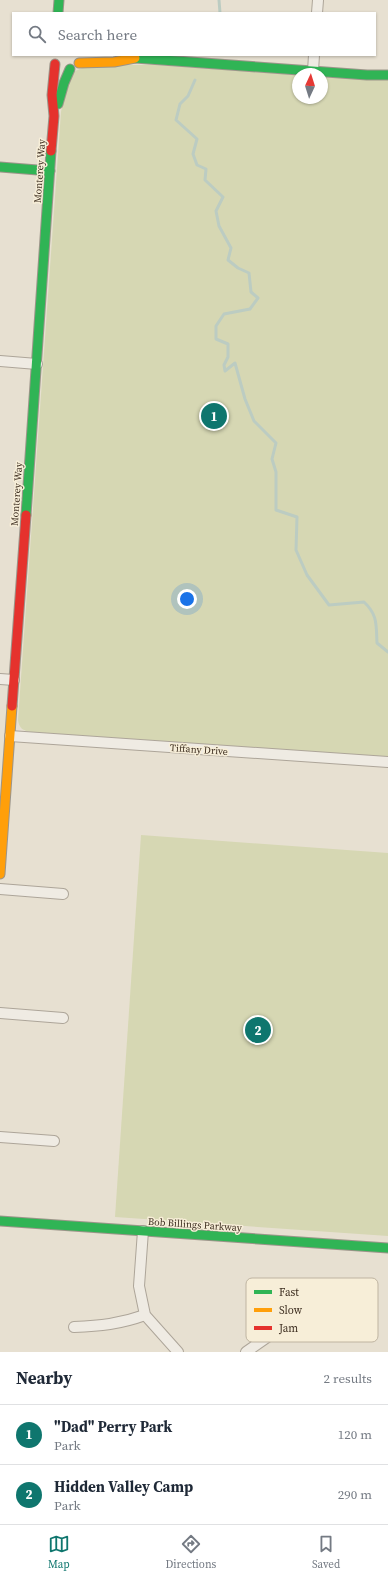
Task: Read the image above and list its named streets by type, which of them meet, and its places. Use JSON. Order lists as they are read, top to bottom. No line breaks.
{"streets":{"street":["Monterey Way","Tiffany Drive","Bob Billings Parkway"]},"crossings":[["Monterey Way","Tiffany Drive"]],"legend":["Fast","Slow","Jam"],"north":"top","page":{"search":"Search here","pins":["1","2"],"heading":["Nearby","2 results"],"list":[{"mark":"1","name":"\"Dad\" Perry Park","note":"Park","value":"120 m"},{"mark":"2","name":"Hidden Valley Camp","note":"Park","value":"290 m"}],"nav":["Map","Directions","Saved"]}}
